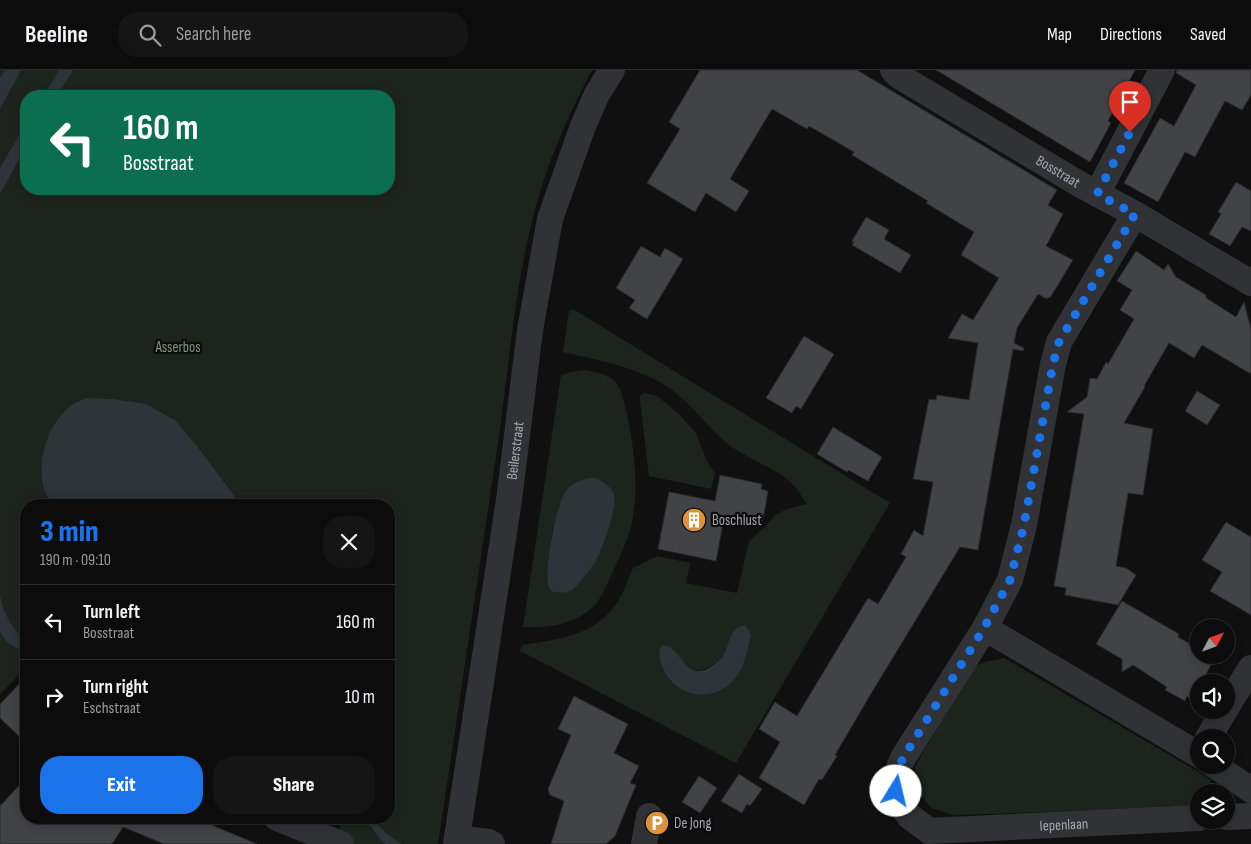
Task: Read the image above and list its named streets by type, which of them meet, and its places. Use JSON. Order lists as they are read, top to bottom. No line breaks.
{"streets":{"street":["Bosstraat","Beilerstraat","Iepenlaan"]},"parks":["Asserbos"],"places":{"building":["Boschlust"],"parking":["De Jong"]},"north":"top right","page":{"header":"Beeline","search":"Search here","nav":["Map","Directions","Saved"],"turn":["160 m","Bosstraat"],"heading":["3 min","190 m · 09:10"],"list":[{"name":"Turn left","note":"Bosstraat","value":"160 m"},{"name":"Turn right","note":"Eschstraat","value":"10 m"}],"buttons":["Exit","Share"]}}
